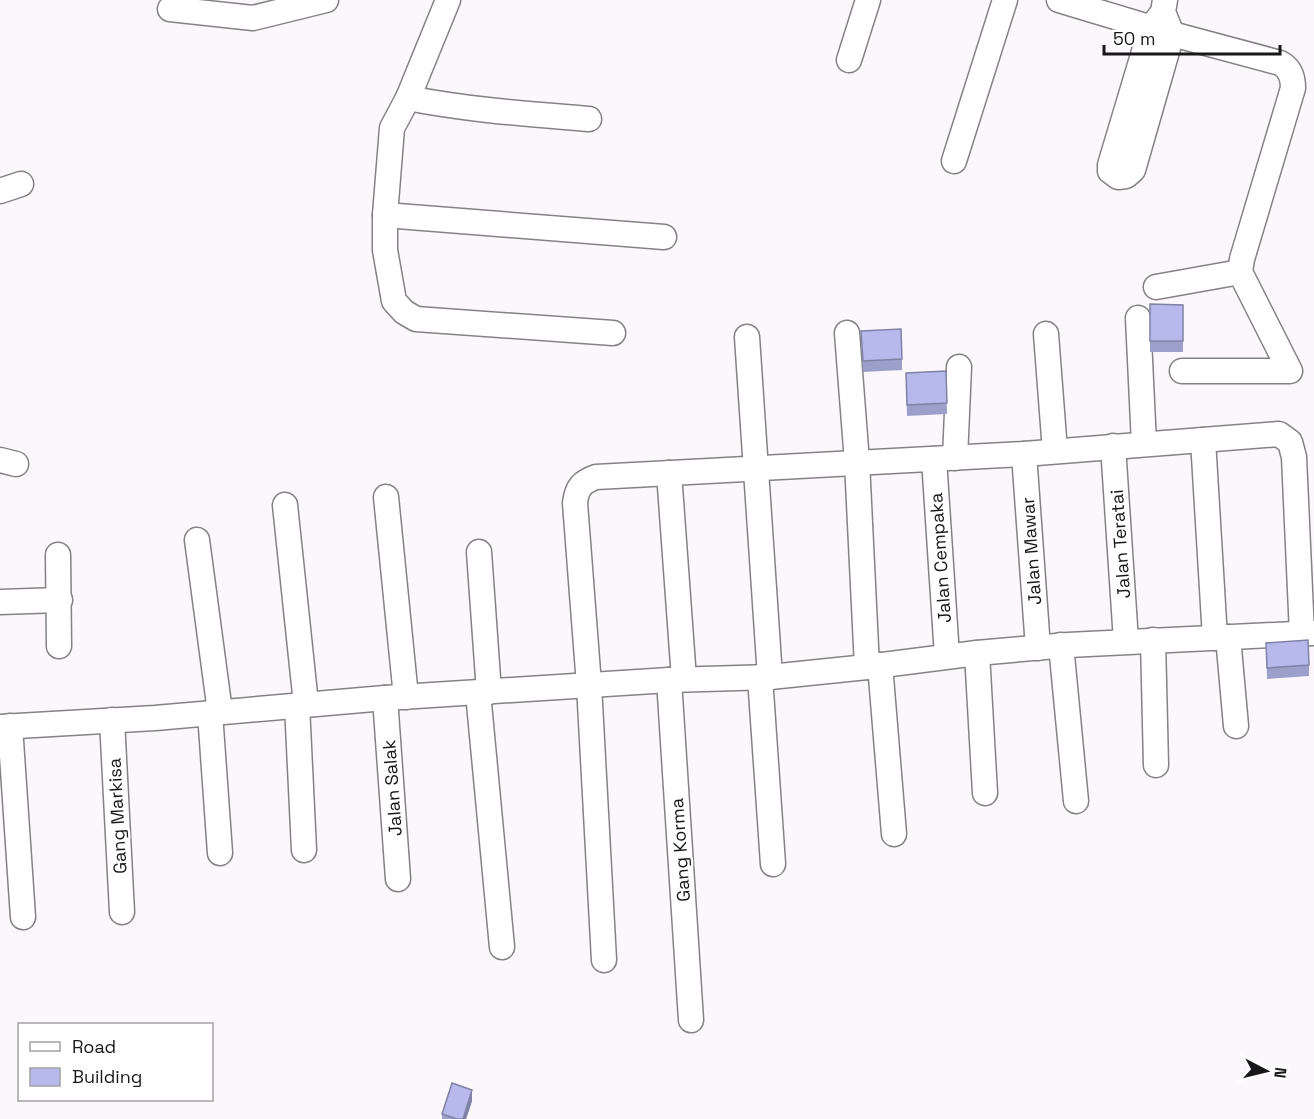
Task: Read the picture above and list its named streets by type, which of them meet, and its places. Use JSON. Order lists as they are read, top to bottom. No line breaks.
{"streets":{"street":["Jalan Teratai","Jalan Mawar","Jalan Cempaka","Jalan Salak","Gang Markisa","Gang Korma"]},"legend":["Road","Building"],"scale_bar":"50 m","north":"right"}
